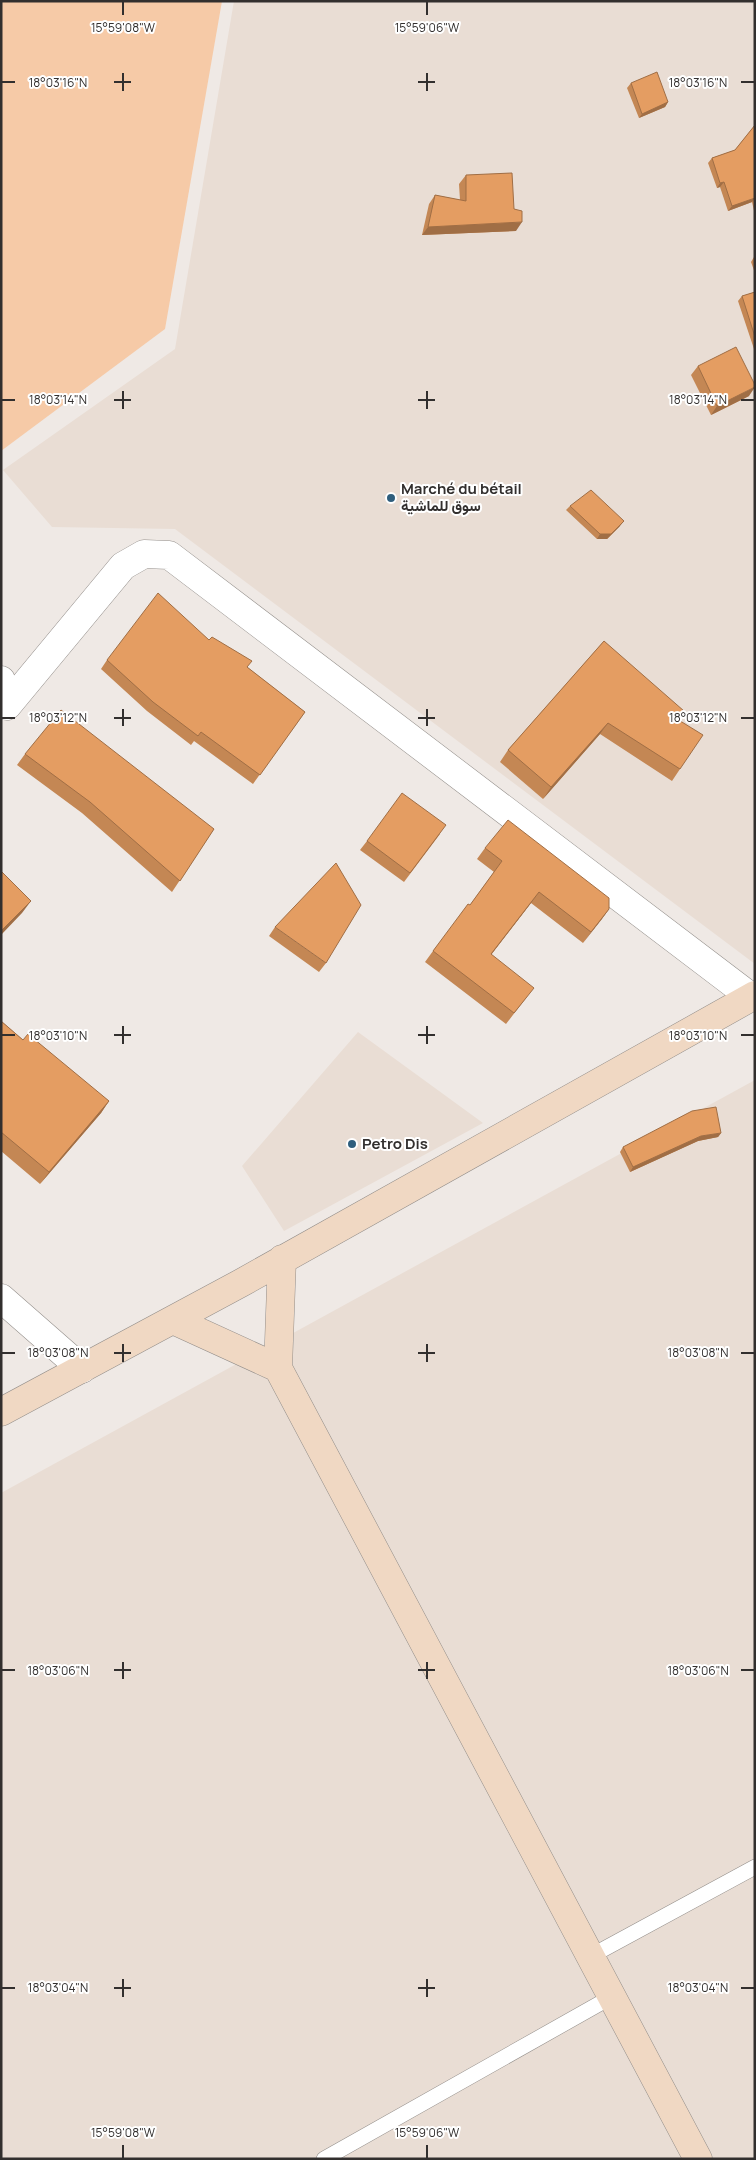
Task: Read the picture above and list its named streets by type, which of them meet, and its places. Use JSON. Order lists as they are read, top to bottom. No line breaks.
{"places":["Marché du bétail سوق للماشية","Petro Dis"],"coordinates":["15°59'08\"W","15°59'06\"W","18°03'16\"N","18°03'14\"N","18°03'12\"N","18°03'10\"N","18°03'08\"N","18°03'06\"N","18°03'04\"N"]}
